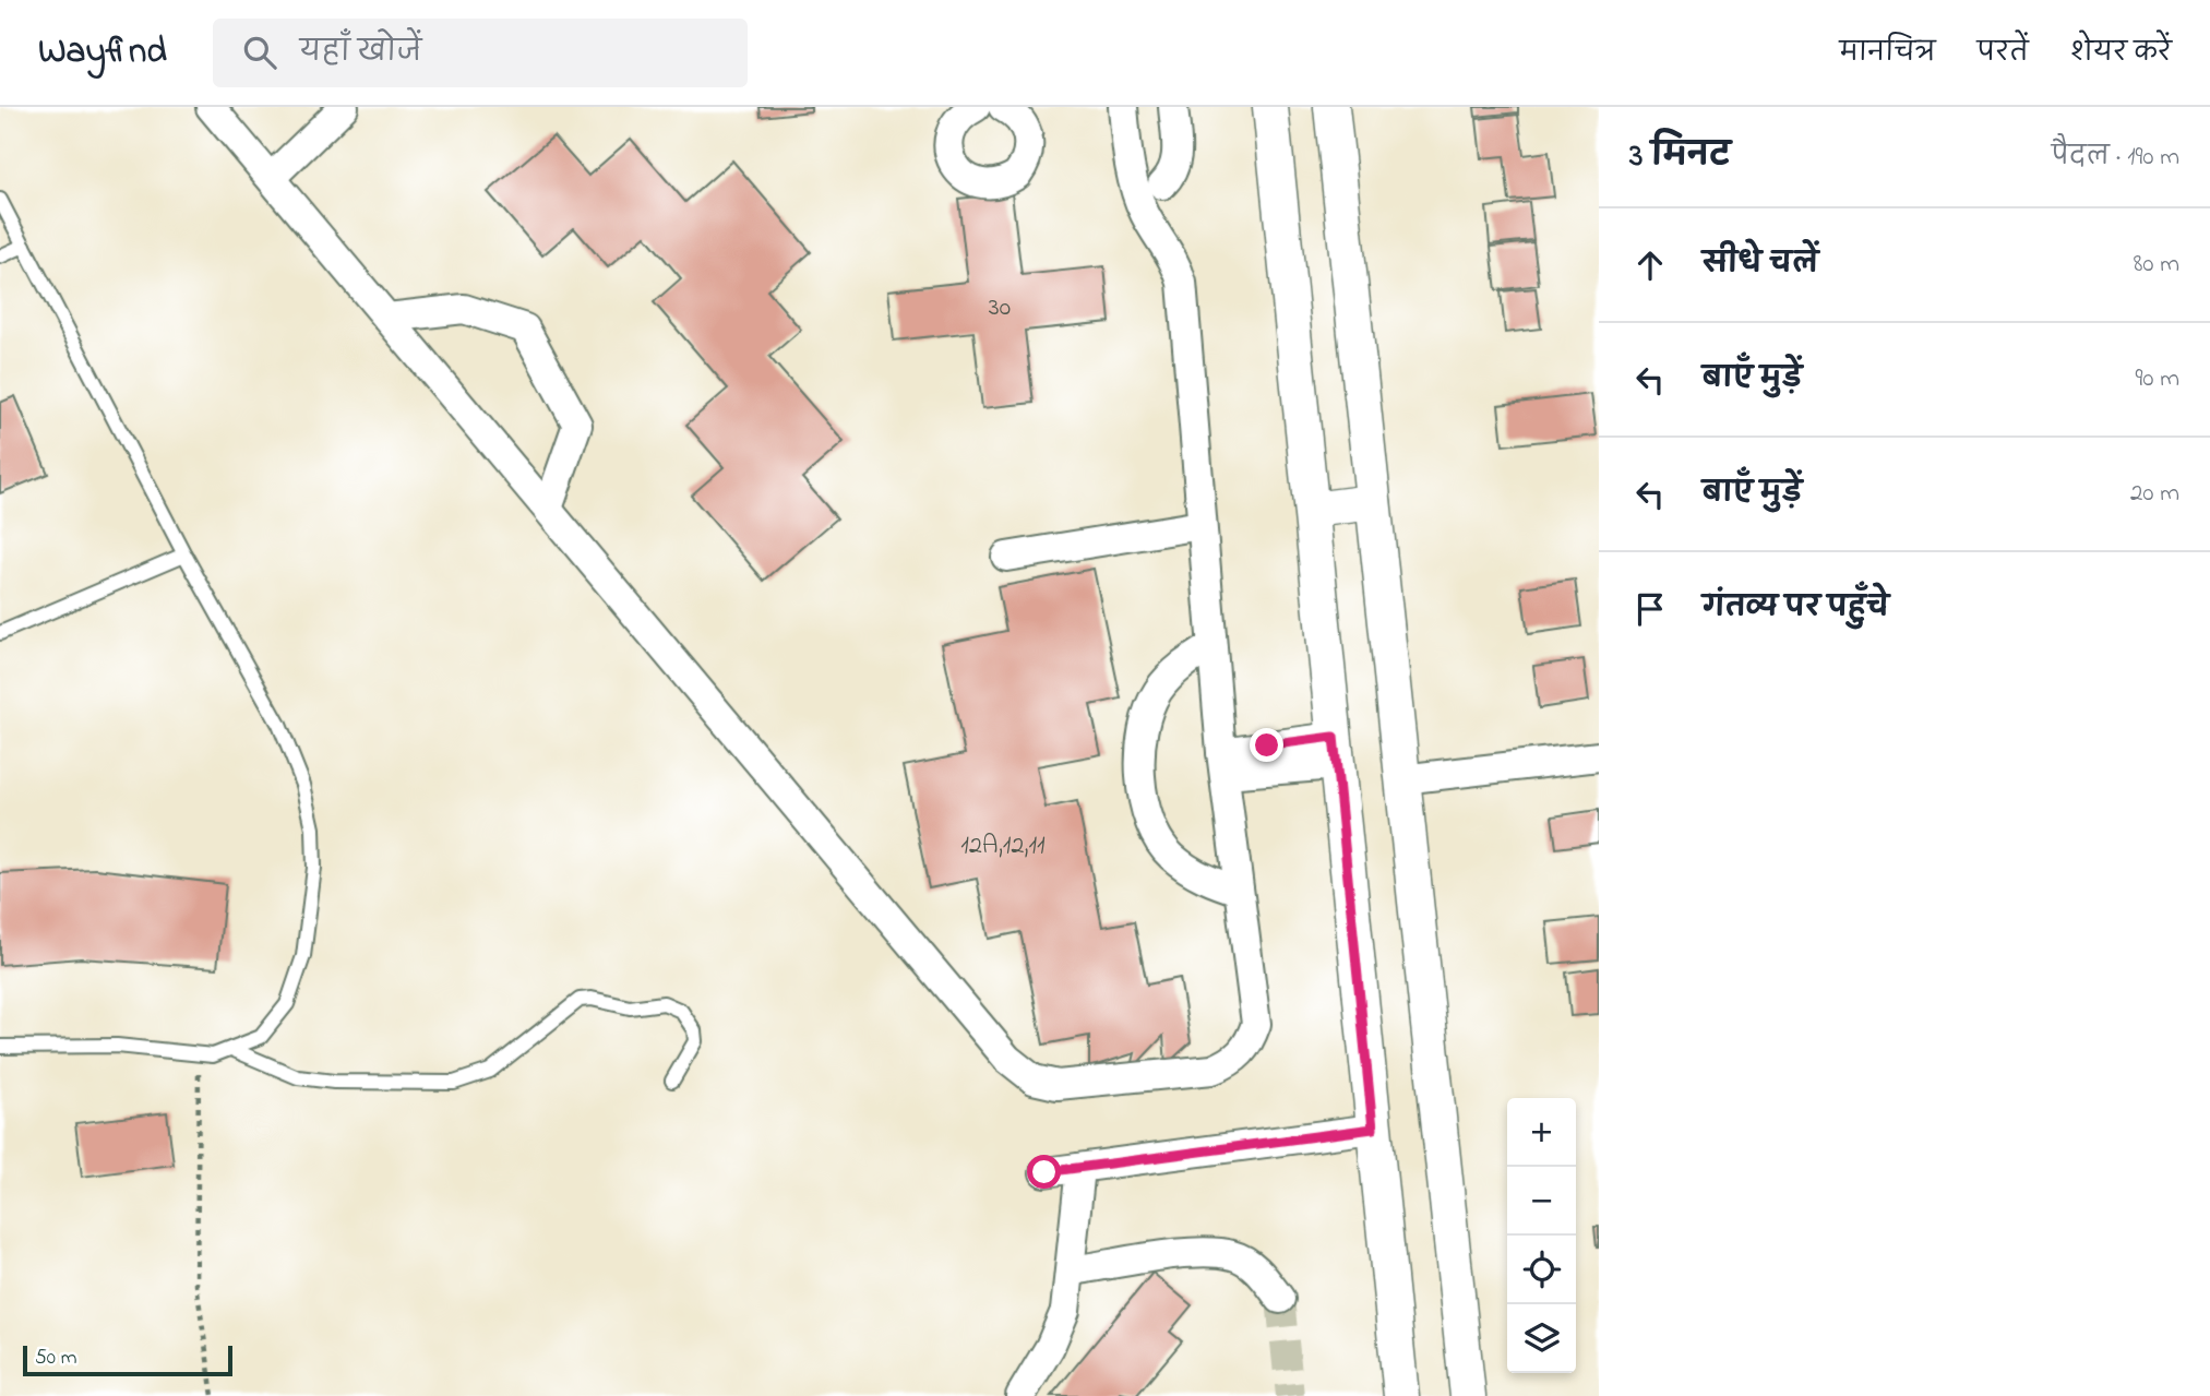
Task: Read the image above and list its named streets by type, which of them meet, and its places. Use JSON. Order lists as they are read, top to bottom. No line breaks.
{"house_numbers":["30","12A,12,11"],"scale_bar":"50 m","page":{"header":"Wayfind","search":"यहाँ खोजें","nav":["मानचित्र","परतें","शेयर करें"],"heading":["3 मिनट","पैदल · 190 m"],"list":[["सीधे चलें","80 m"],["बाएँ मुड़ें","90 m"],["बाएँ मुड़ें","20 m"],"गंतव्य पर पहुँचे"],"map_buttons":["+","−"],"scale":"50 m"}}
